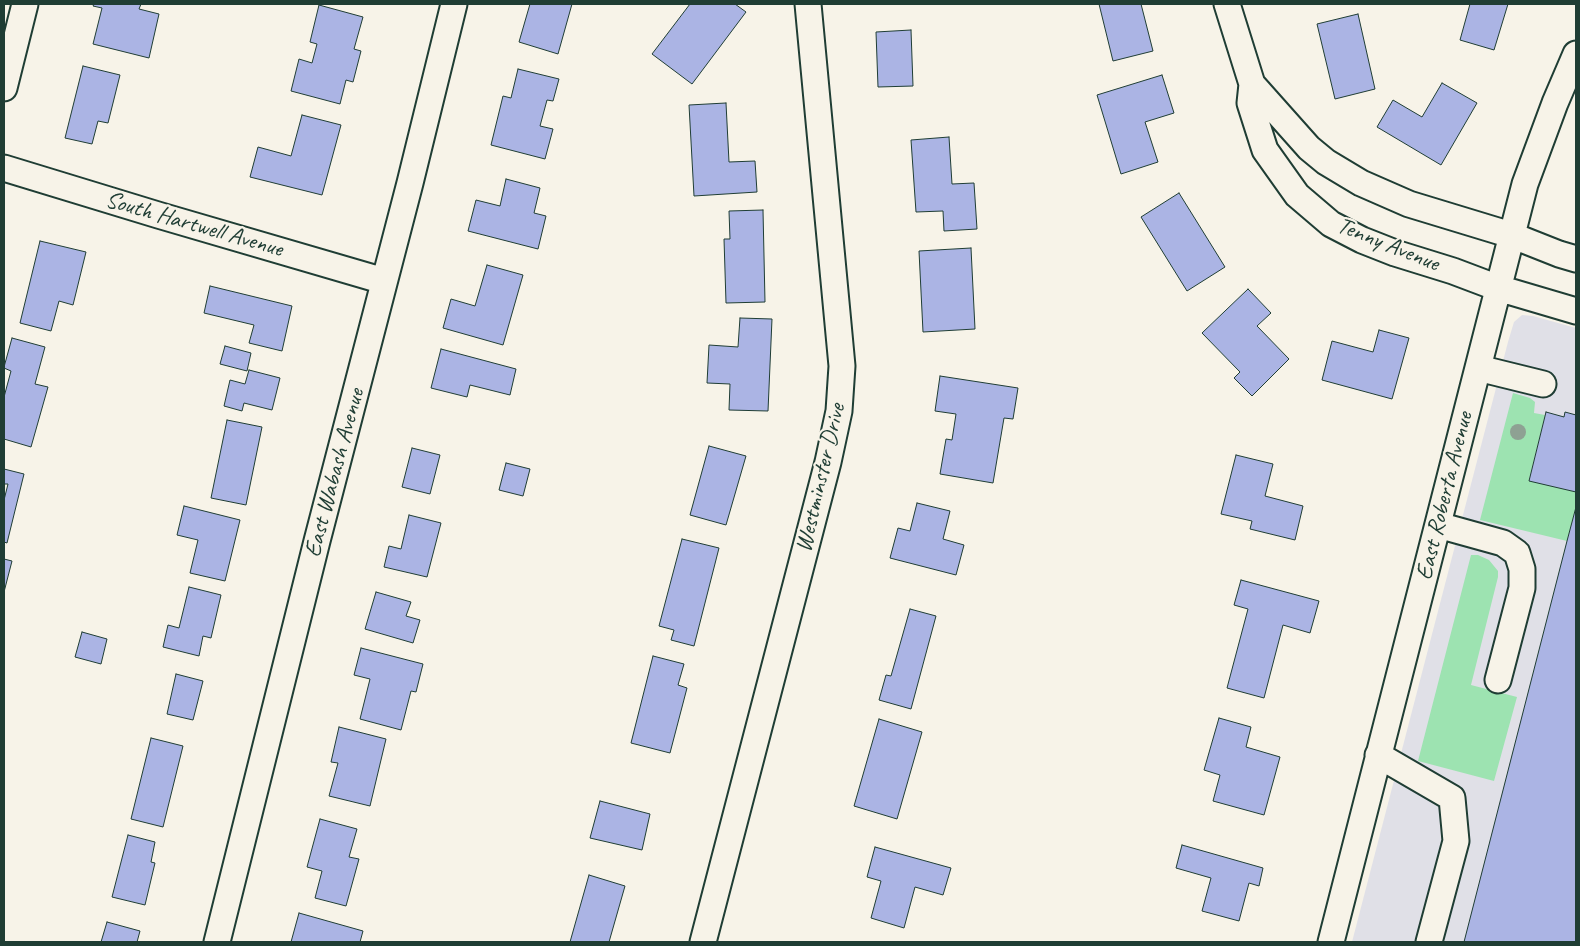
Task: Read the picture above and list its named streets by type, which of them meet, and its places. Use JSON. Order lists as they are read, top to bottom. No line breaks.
{"streets":{"street":["South Hartwell Avenue","Tenny Avenue","East Wabash Avenue","Westminster Drive","East Roberta Avenue"]},"crossings":[["South Hartwell Avenue","East Wabash Avenue"],["Tenny Avenue","East Roberta Avenue"]]}
